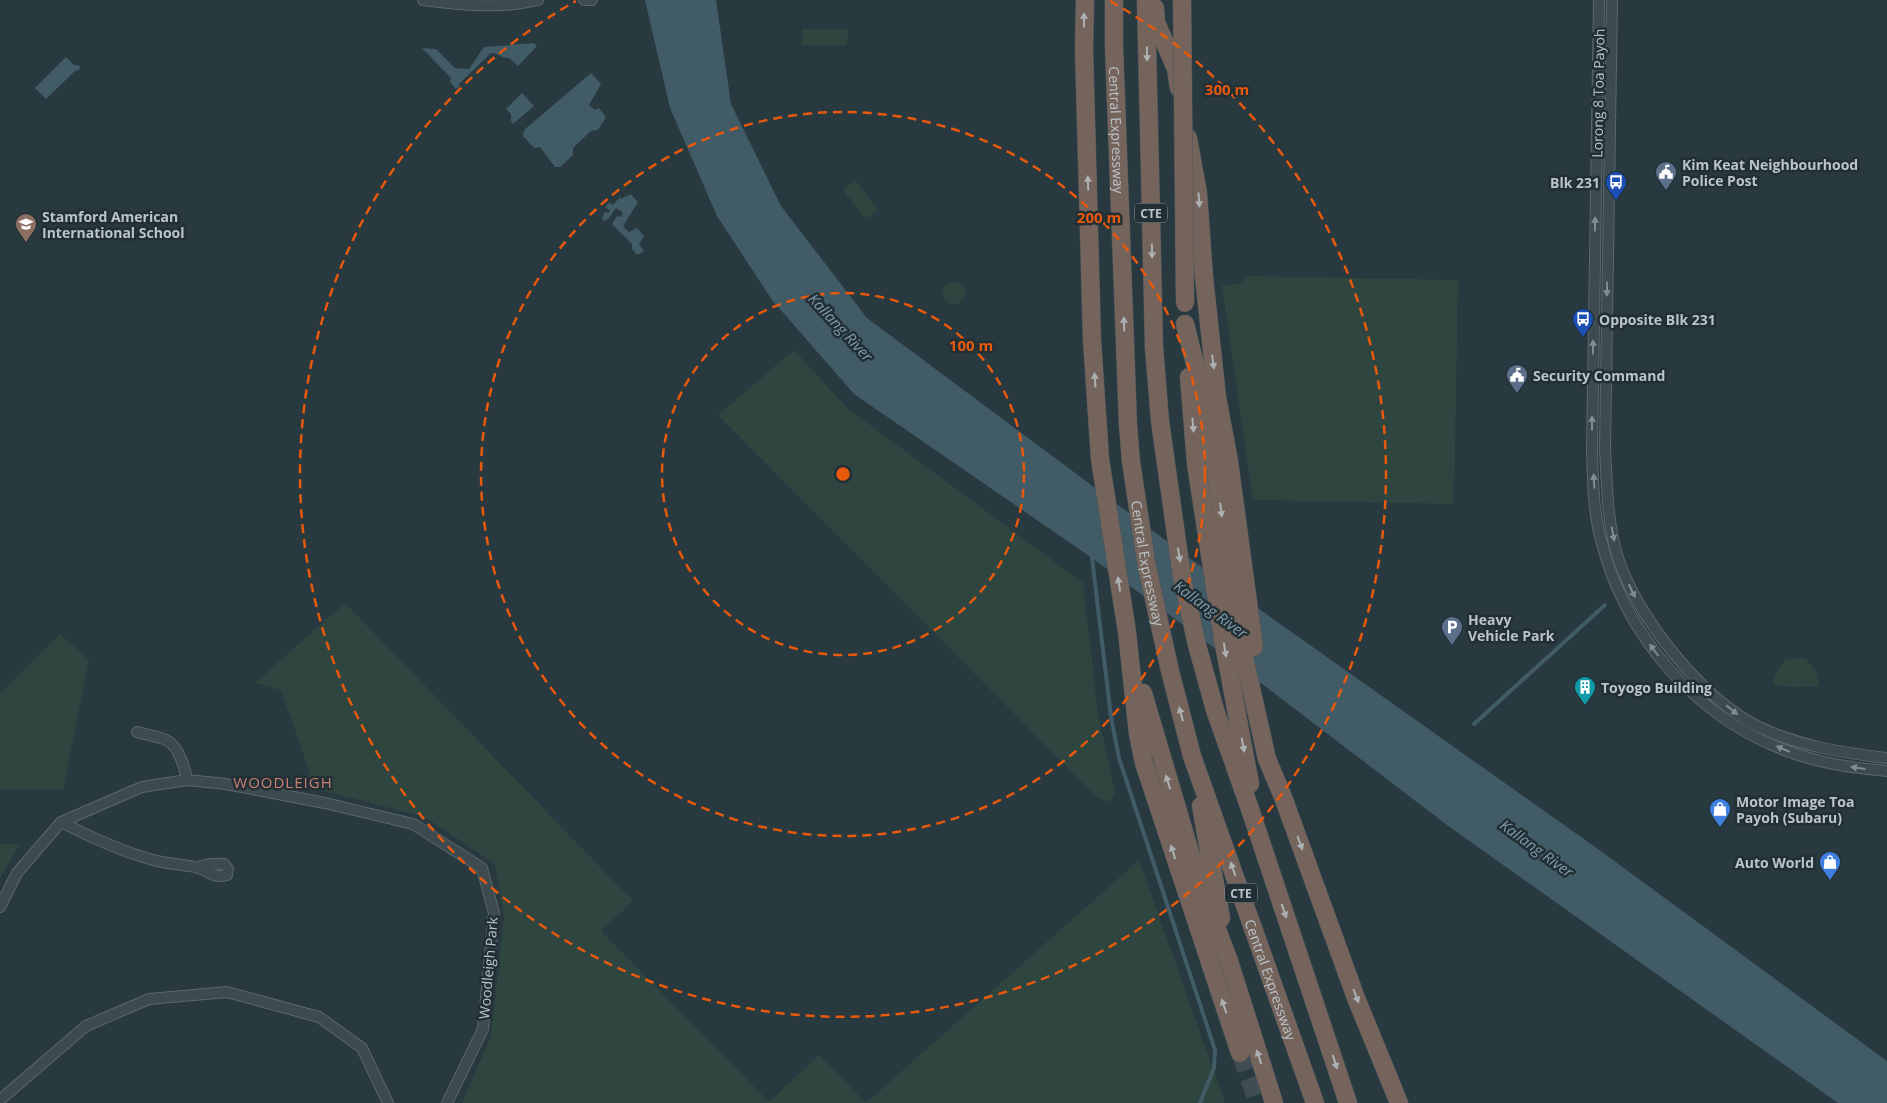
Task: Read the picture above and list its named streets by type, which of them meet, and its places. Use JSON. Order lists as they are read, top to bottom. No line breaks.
{"streets":{"highway":["Central Expressway","CTE"],"street":["Lorong 8 Toa Payoh","Woodleigh Park"]},"districts":["WOODLEIGH"],"water":["Kallang River"],"places":{"public building":["Kim Keat Neighbourhood Police Post","Security Command"],"bus stop":["Blk 231","Opposite Blk 231"],"school or university":["Stamford American International School"],"parking":["Heavy Vehicle Park"],"building":["Toyogo Building"],"shop":["Motor Image Toa Payoh (Subaru)","Auto World"]},"rings":["300 m","200 m","100 m"]}
